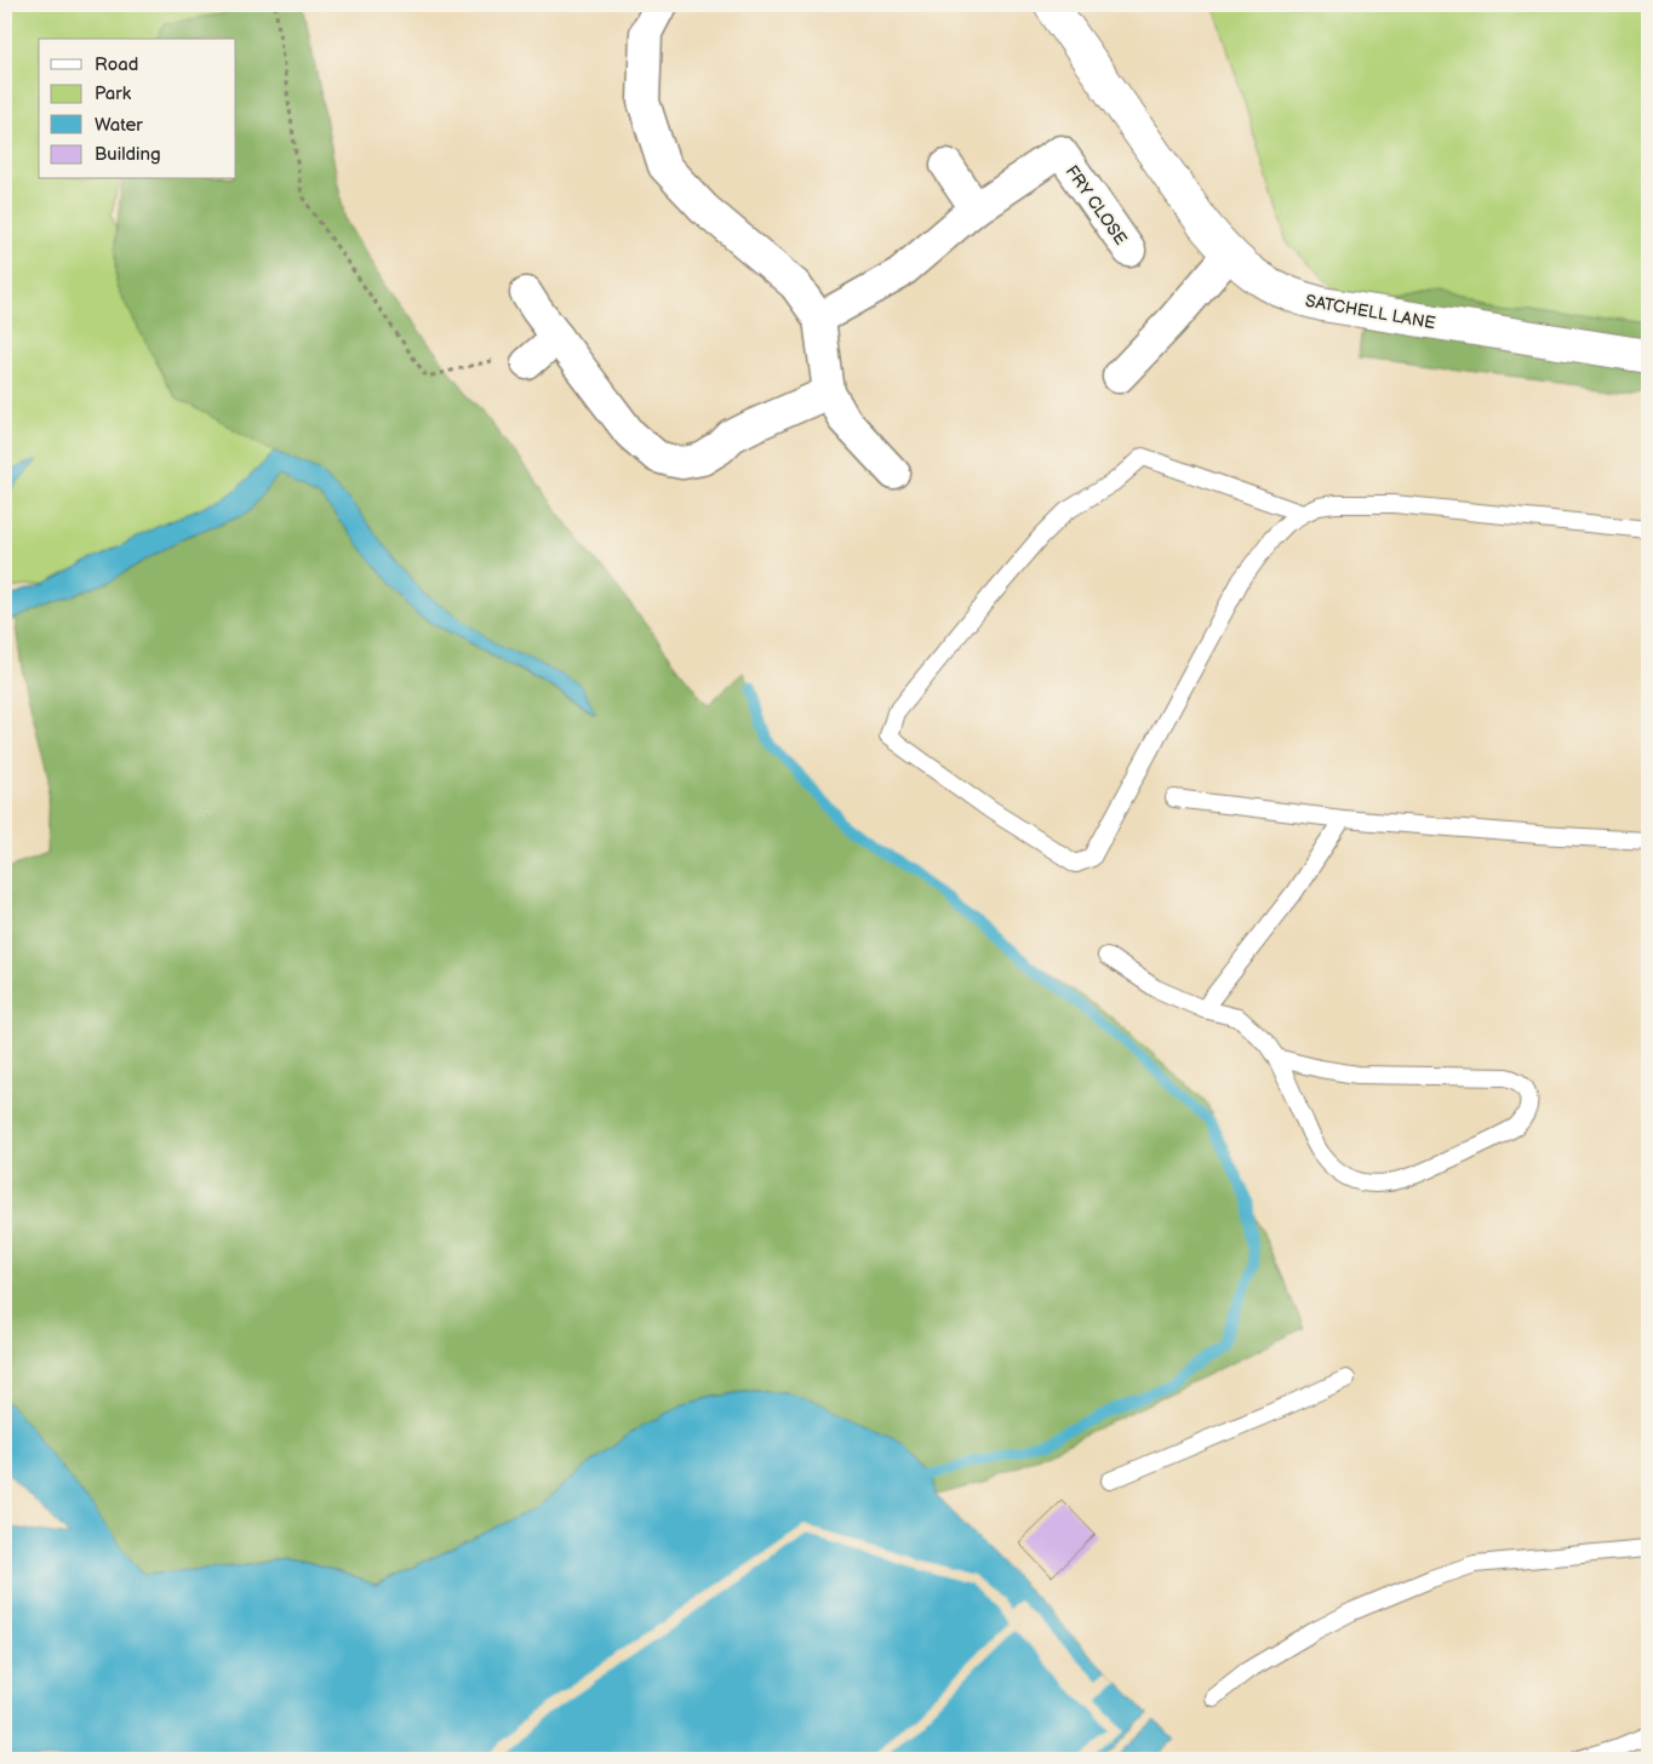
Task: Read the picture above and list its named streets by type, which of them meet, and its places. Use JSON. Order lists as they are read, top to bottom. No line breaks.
{"streets":{"street":["FRY CLOSE","SATCHELL LANE"]},"legend":["Road","Park","Water","Building"]}
